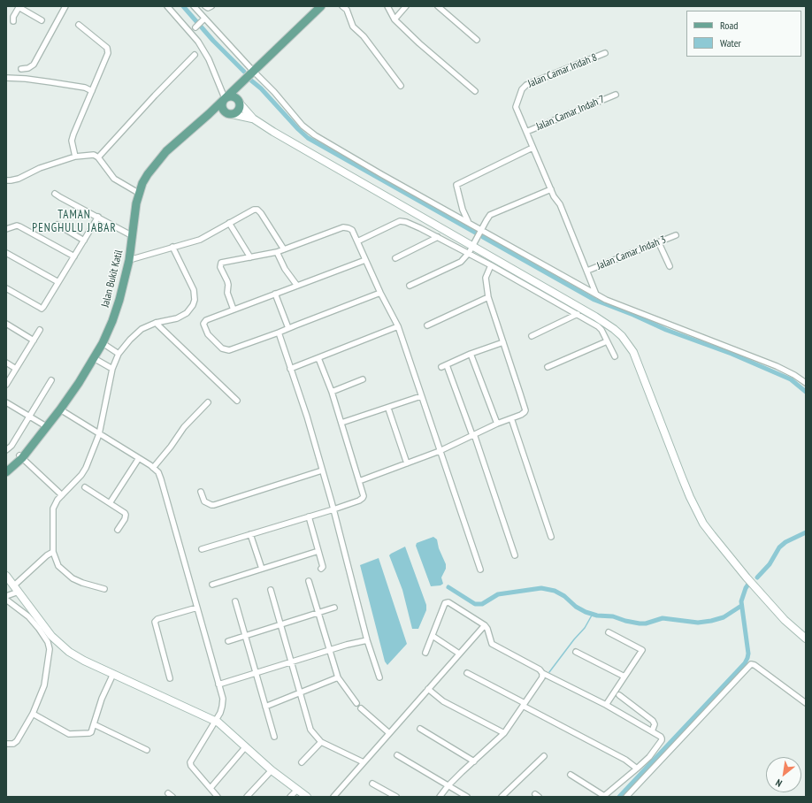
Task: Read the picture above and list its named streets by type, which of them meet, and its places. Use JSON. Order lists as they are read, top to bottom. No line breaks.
{"streets":{"main road":["Jalan Bukit Katil"],"street":["Jalan Camar Indah 8","Jalan Camar Indah 7","Jalan Camar Indah 3"]},"crossings":[["Jalan Camar Indah 8","Jalan Camar Indah 7"]],"districts":["TAMAN PENGHULU JABAR"],"legend":["Road","Water"],"north":"bottom left"}
